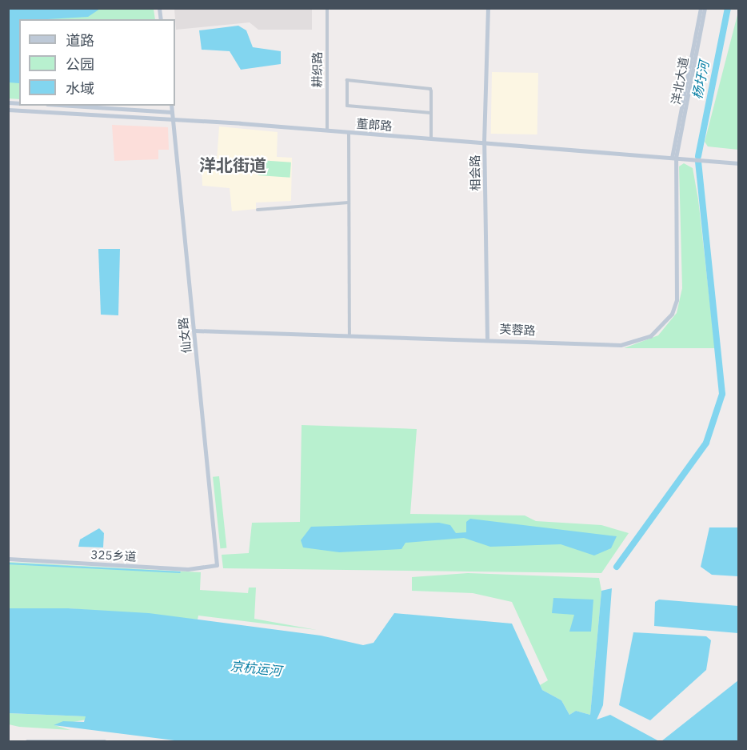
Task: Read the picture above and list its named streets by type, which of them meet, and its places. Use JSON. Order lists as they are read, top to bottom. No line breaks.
{"streets":{"street":["耕织路","洋北大道","董郎路","相会路","芙蓉路","仙女路","325乡道"]},"crossings":[["耕织路","董郎路"],["洋北大道","董郎路"],["洋北大道","芙蓉路"],["董郎路","相会路"],["董郎路","芙蓉路"],["董郎路","仙女路"],["相会路","芙蓉路"],["芙蓉路","仙女路"],["仙女路","325乡道"]],"districts":["洋北街道"],"water":["杨圩河","京杭运河"],"legend":["道路","公园","水域"]}
